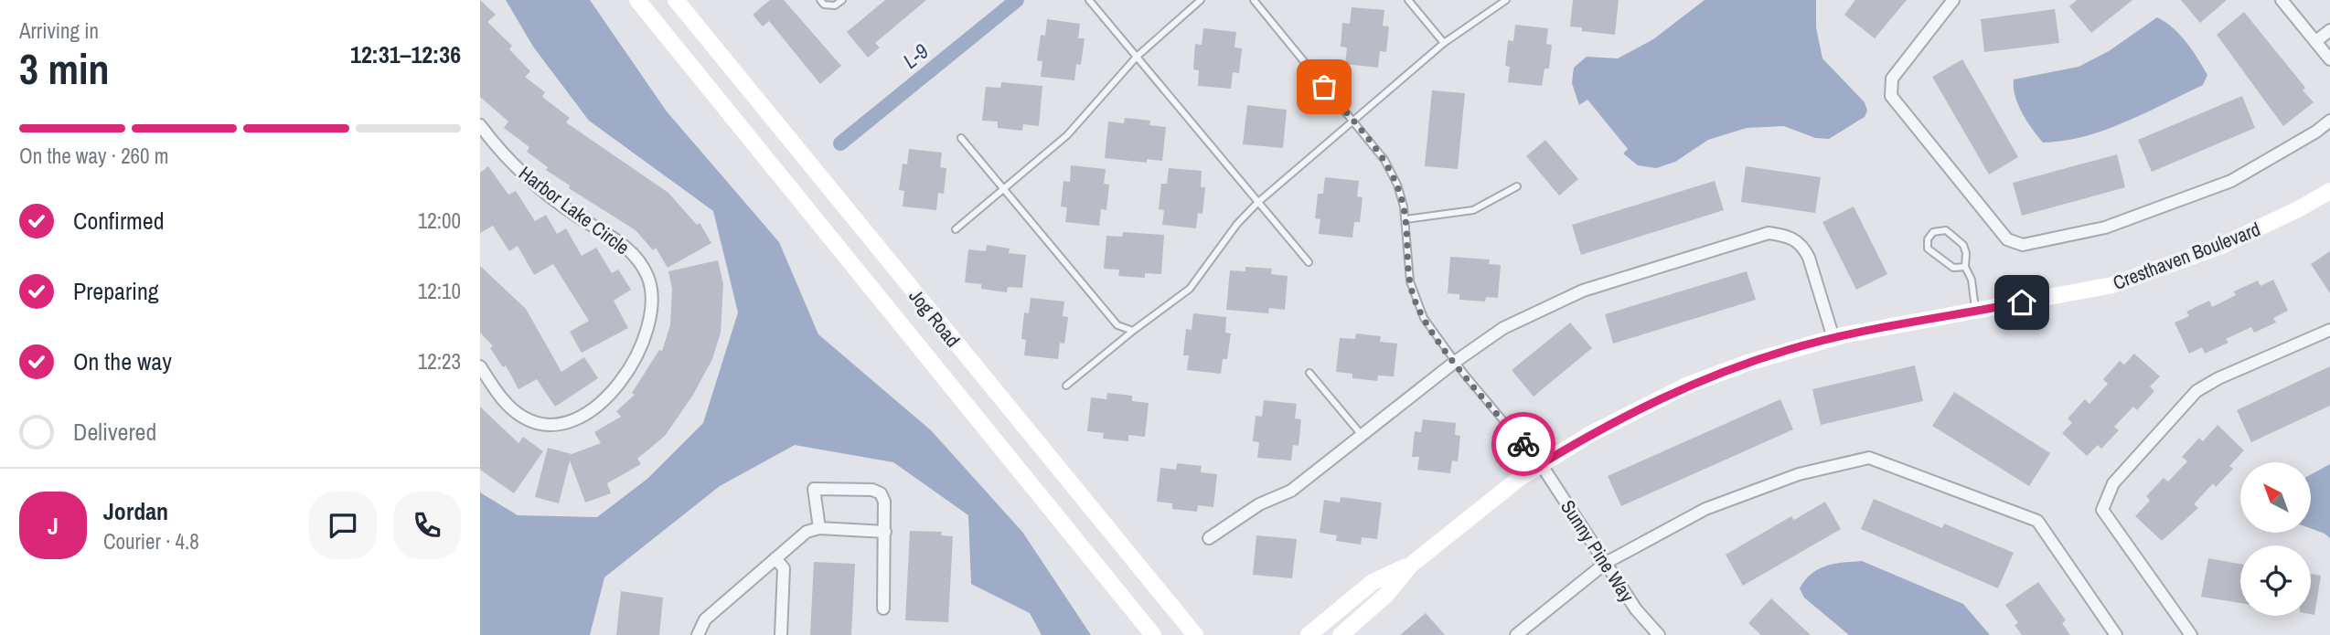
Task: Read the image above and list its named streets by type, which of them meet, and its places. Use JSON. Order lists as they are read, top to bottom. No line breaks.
{"streets":{"main road":["Cresthaven Boulevard","Jog Road"],"street":["Harbor Lake Circle","Sunny Pine Way"]},"crossings":[["Cresthaven Boulevard","Sunny Pine Way"]],"water":["L-9"],"north":"top left","page":{"heading":["3 min","Arriving in","12:31–12:36"],"panel":["Jordan","Courier · 4.8"],"bar":"On the way · 260 m","list":[["Confirmed","12:00"],["Preparing","12:10"],["On the way","12:23"],"Delivered"],"round":"J"}}
